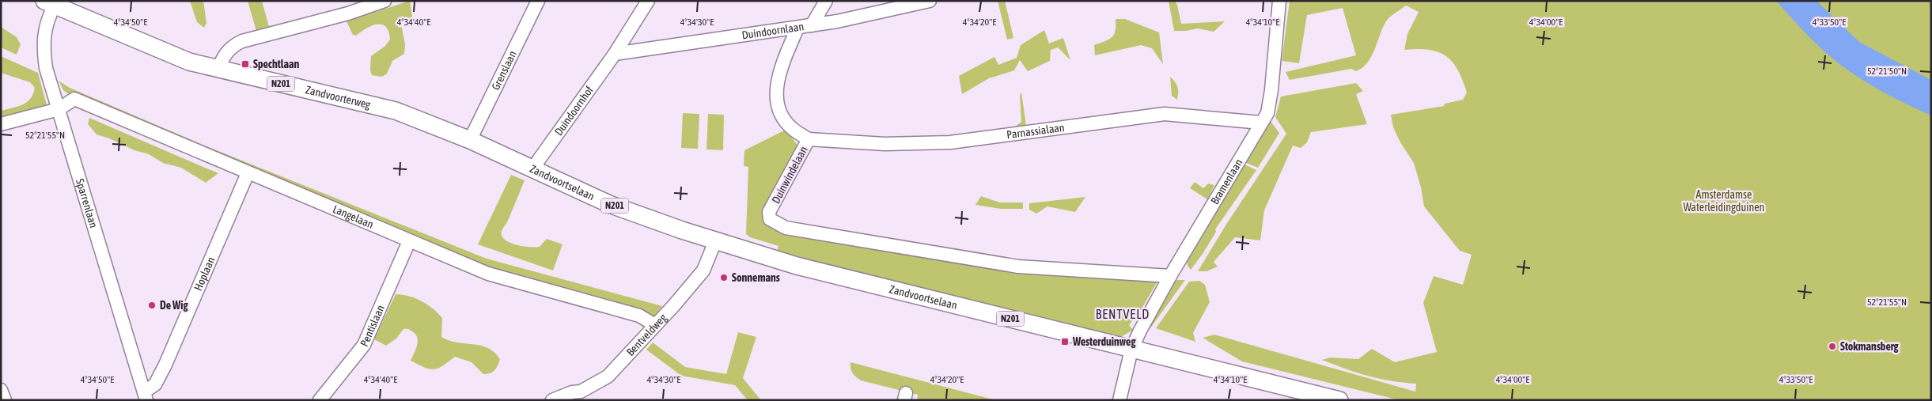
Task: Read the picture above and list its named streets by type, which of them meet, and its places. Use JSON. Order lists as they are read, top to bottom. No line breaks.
{"streets":{"main road":["N201","Zandvoorterweg","Zandvoortselaan"],"street":["Duindoornlaan","Grenslaan","Duindoornhof","Parnassialaan","Duinwindelaan","Bramenlaan","Sparrenlaan","Langelaan","Hoplaan","Pentislaan","Bentveldweg"]},"crossings":[["Duindoornlaan","Duindoornhof"],["Duindoornlaan","Duinwindelaan"],["Grenslaan","Zandvoorterweg"],["Zandvoorterweg","Zandvoortselaan"],["Zandvoorterweg","Sparrenlaan"],["Duindoornhof","Zandvoortselaan"],["Parnassialaan","Duinwindelaan"],["Parnassialaan","Bramenlaan"],["Duinwindelaan","Bramenlaan"],["Bramenlaan","Zandvoortselaan"],["Zandvoortselaan","Bentveldweg"],["Sparrenlaan","Langelaan"],["Sparrenlaan","Hoplaan"],["Langelaan","Hoplaan"],["Langelaan","Pentislaan"],["Langelaan","Bentveldweg"]],"districts":["BENTVELD"],"parks":["Amsterdamse Waterleidingduinen"],"places":{"transit":["Spechtlaan","Westerduinweg"],"other":["Sonnemans","De Wig","Stokmansberg"]},"coordinates":["4°34'50\"E","4°34'40\"E","4°34'30\"E","4°34'20\"E","4°34'10\"E","4°34'00\"E","4°33'50\"E","52°21'50\"N","52°21'55\"N"]}
